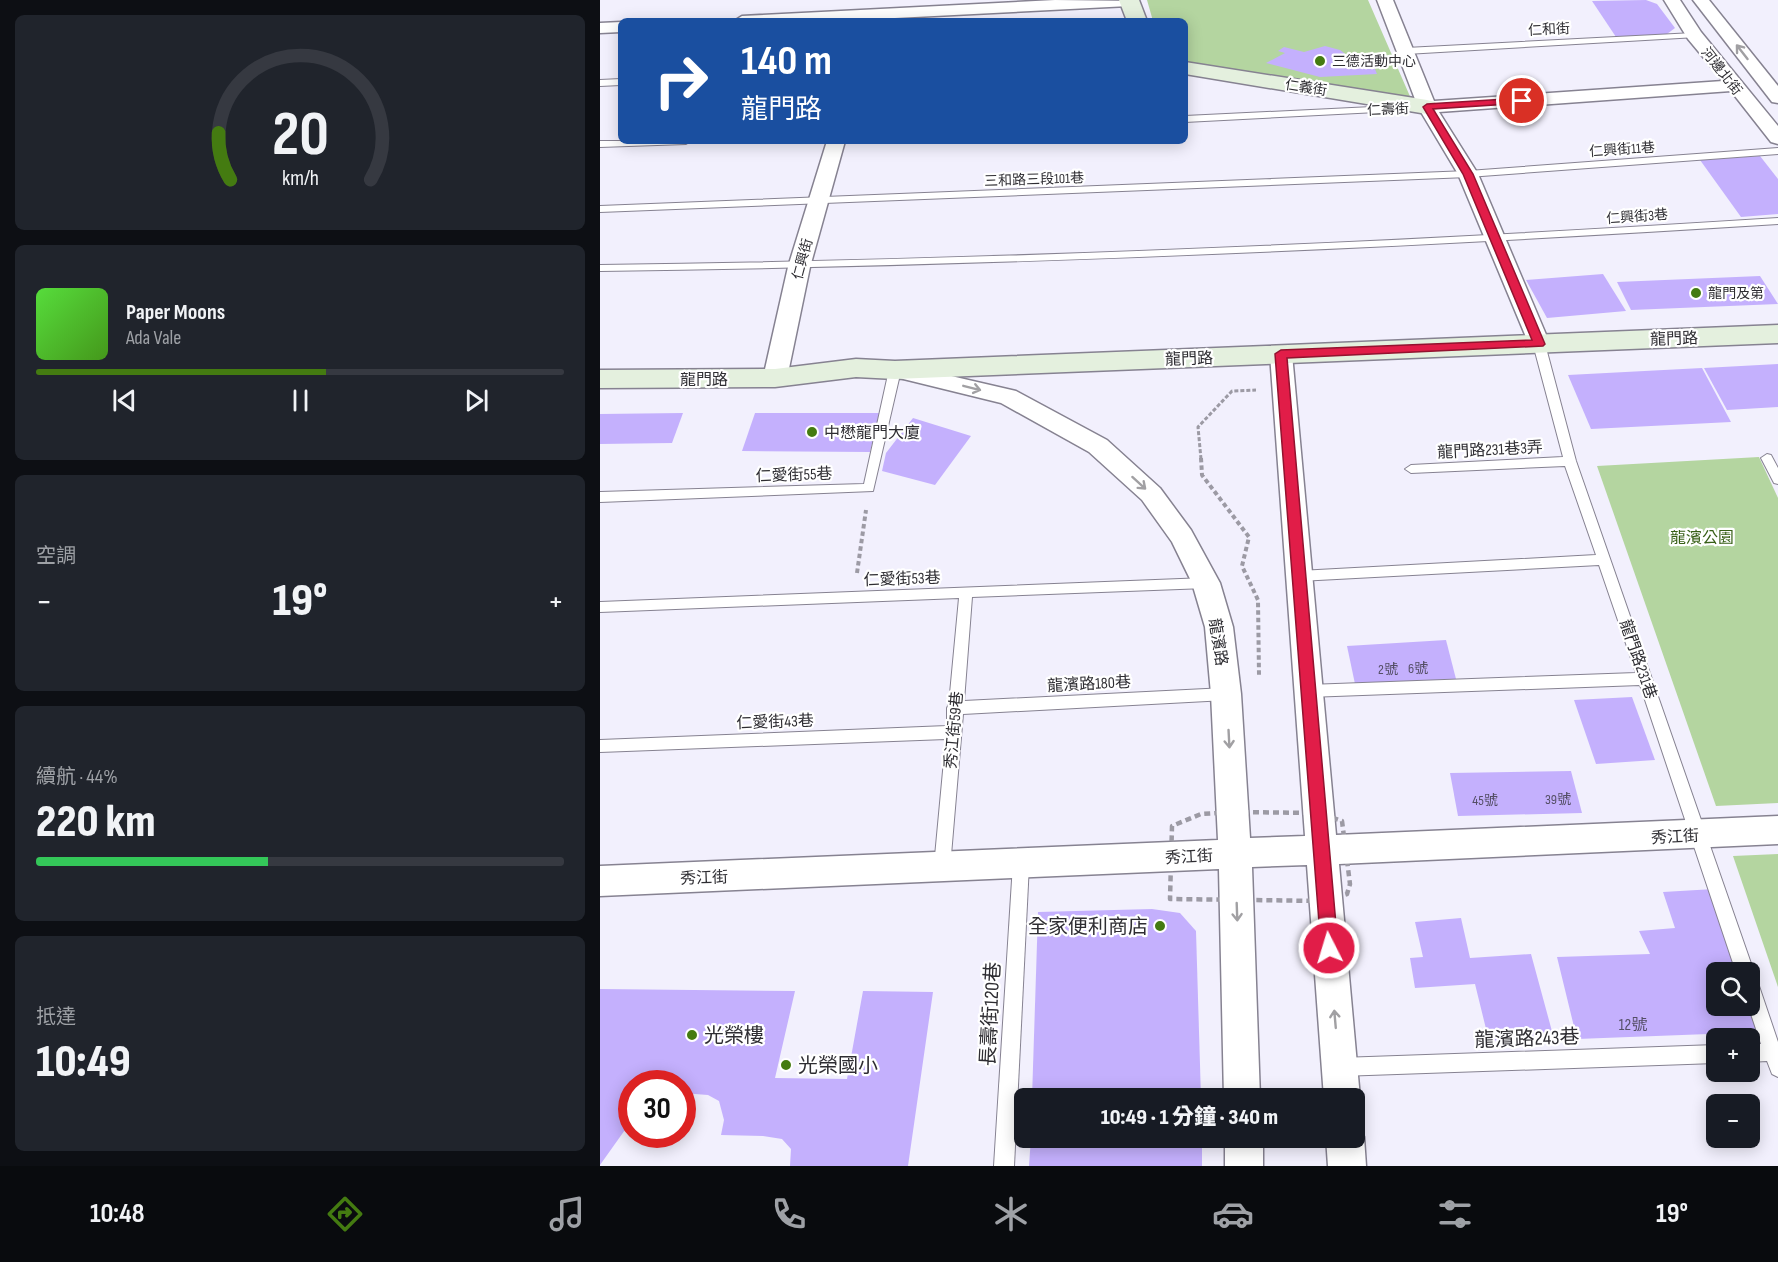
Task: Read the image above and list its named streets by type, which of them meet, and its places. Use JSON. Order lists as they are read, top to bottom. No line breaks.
{"streets":{"street":["河邊北街","仁義街","仁壽街","仁興街","龍門路","龍濱路","秀江街"],"lane":["仁和街","仁興街11巷","三和路三段101巷","仁興街3巷","龍門路231巷3弄","仁愛街55巷","仁愛街53巷","龍門路231巷","龍濱路180巷","仁愛街43巷","秀江街59巷","長壽街120巷","龍濱路243巷"]},"crossings":[["仁和街","河邊北街"],["河邊北街","仁壽街"],["仁義街","仁壽街"],["仁興街11巷","三和路三段101巷"],["三和路三段101巷","仁興街"],["仁興街3巷","仁興街"],["仁興街","龍門路"],["龍門路","龍濱路"],["龍門路","龍門路231巷"],["龍門路231巷3弄","龍門路231巷"],["仁愛街53巷","龍濱路"],["仁愛街53巷","秀江街59巷"],["龍濱路","龍濱路180巷"],["龍濱路","秀江街"],["龍門路231巷","秀江街"],["龍濱路180巷","秀江街59巷"],["仁愛街43巷","秀江街59巷"],["秀江街59巷","秀江街"],["秀江街","長壽街120巷"]],"parks":["龍濱公園"],"places":["三德活動中心","龍門及第","中懋龍門大廈","全家便利商店","光榮樓","光榮國小"],"house_numbers":["6號","2號","39號","45號","12號"],"page":{"turn":["140 m","龍門路"],"song":["Paper Moons","Ada Vale"],"tile":["空調",["續航 · 44%","220 km"],["抵達","10:49"]],"heat":["−","19°","+"],"map_buttons":["+","−"],"limit":"30","trip":"10:49 · 1 分鐘 · 340 m","tabs":["10:48","19°"],"gauge":["20","km/h"]}}
